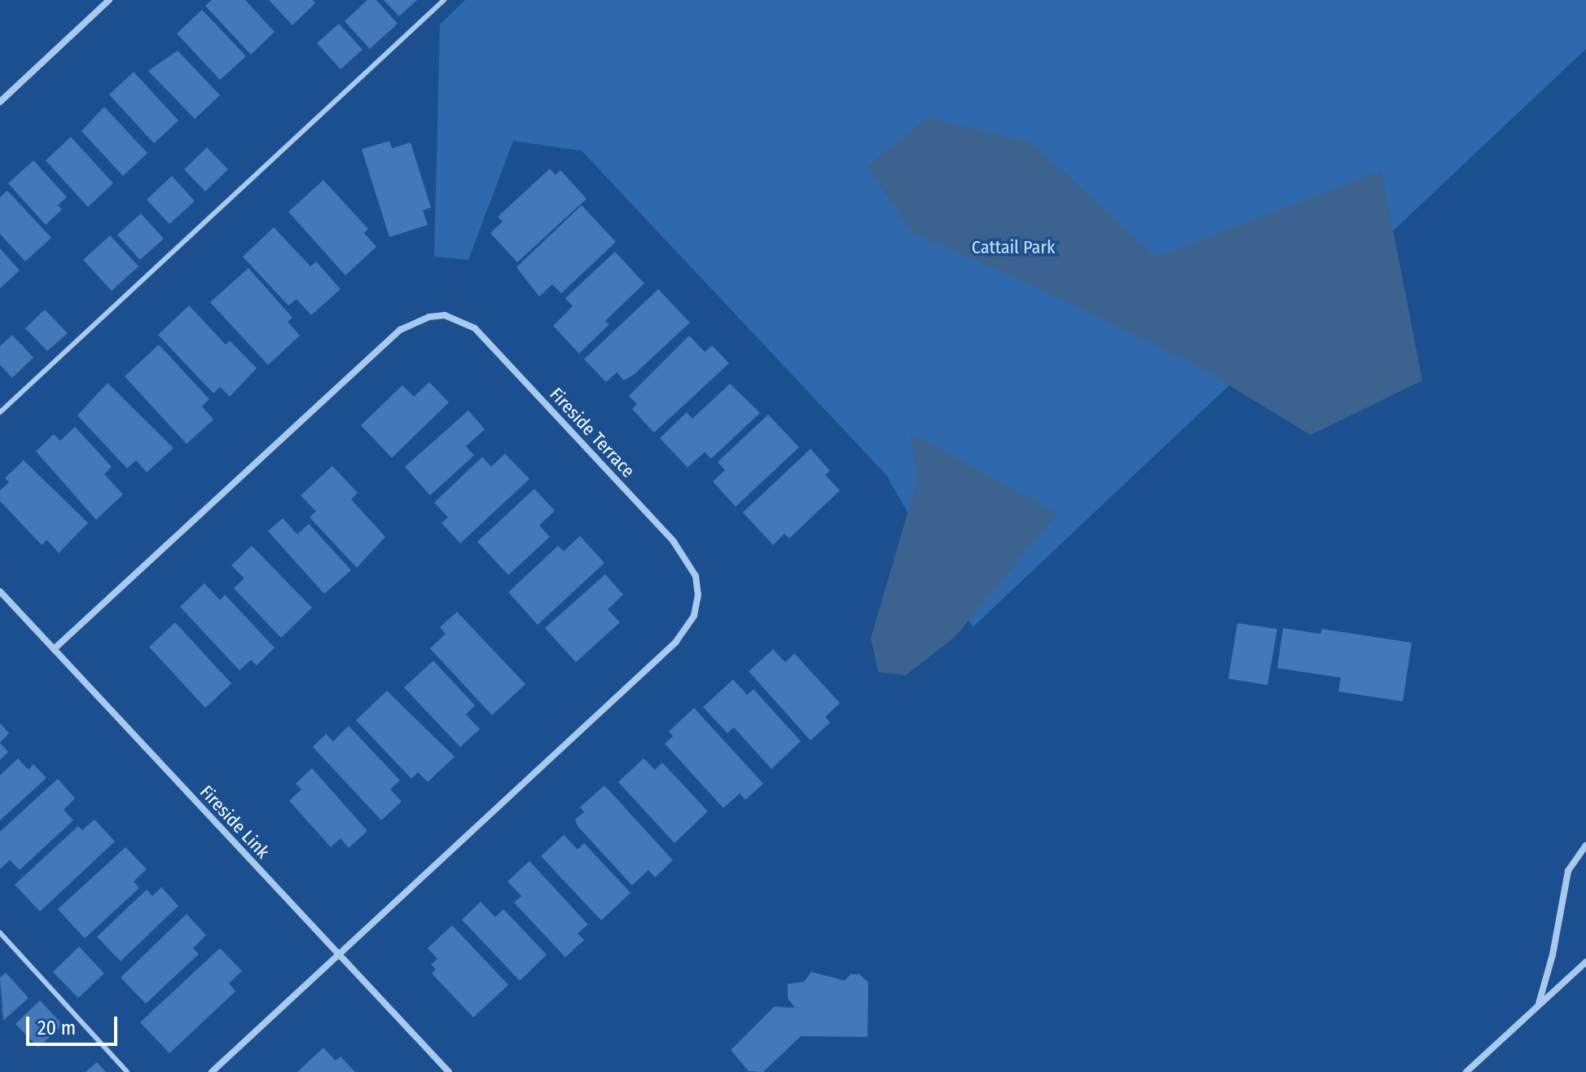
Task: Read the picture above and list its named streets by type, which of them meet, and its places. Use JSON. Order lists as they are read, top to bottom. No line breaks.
{"streets":{"street":["Fireside Terrace","Fireside Link"]},"crossings":[["Fireside Terrace","Fireside Link"]],"parks":["Cattail Park"],"scale_bar":"20 m"}
